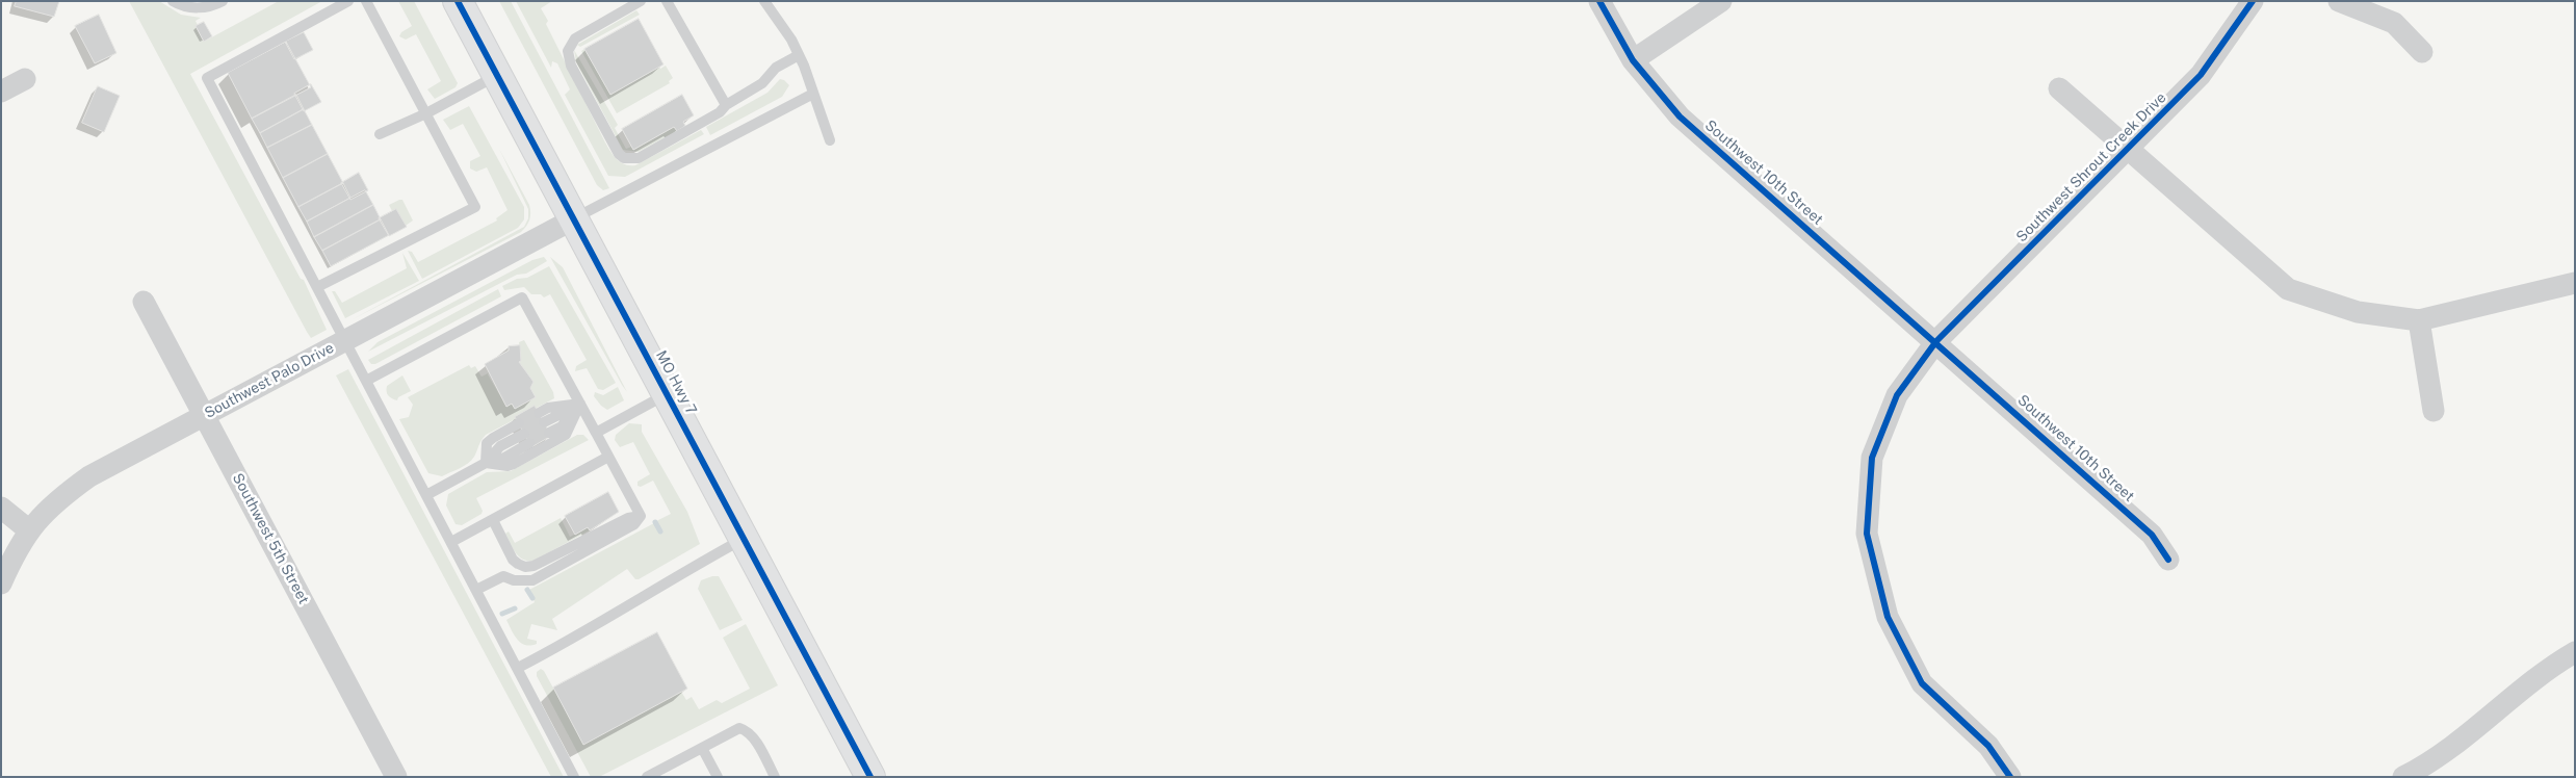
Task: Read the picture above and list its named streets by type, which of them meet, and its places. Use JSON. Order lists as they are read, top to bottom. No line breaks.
{"streets":{"main road":["MO Hwy 7"],"street":["Southwest Shrout Creek Drive","Southwest 10th Street","Southwest Palo Drive","Southwest 5th Street"]},"crossings":[["Southwest Shrout Creek Drive","Southwest 10th Street"],["Southwest Palo Drive","MO Hwy 7"],["Southwest Palo Drive","Southwest 5th Street"]]}
